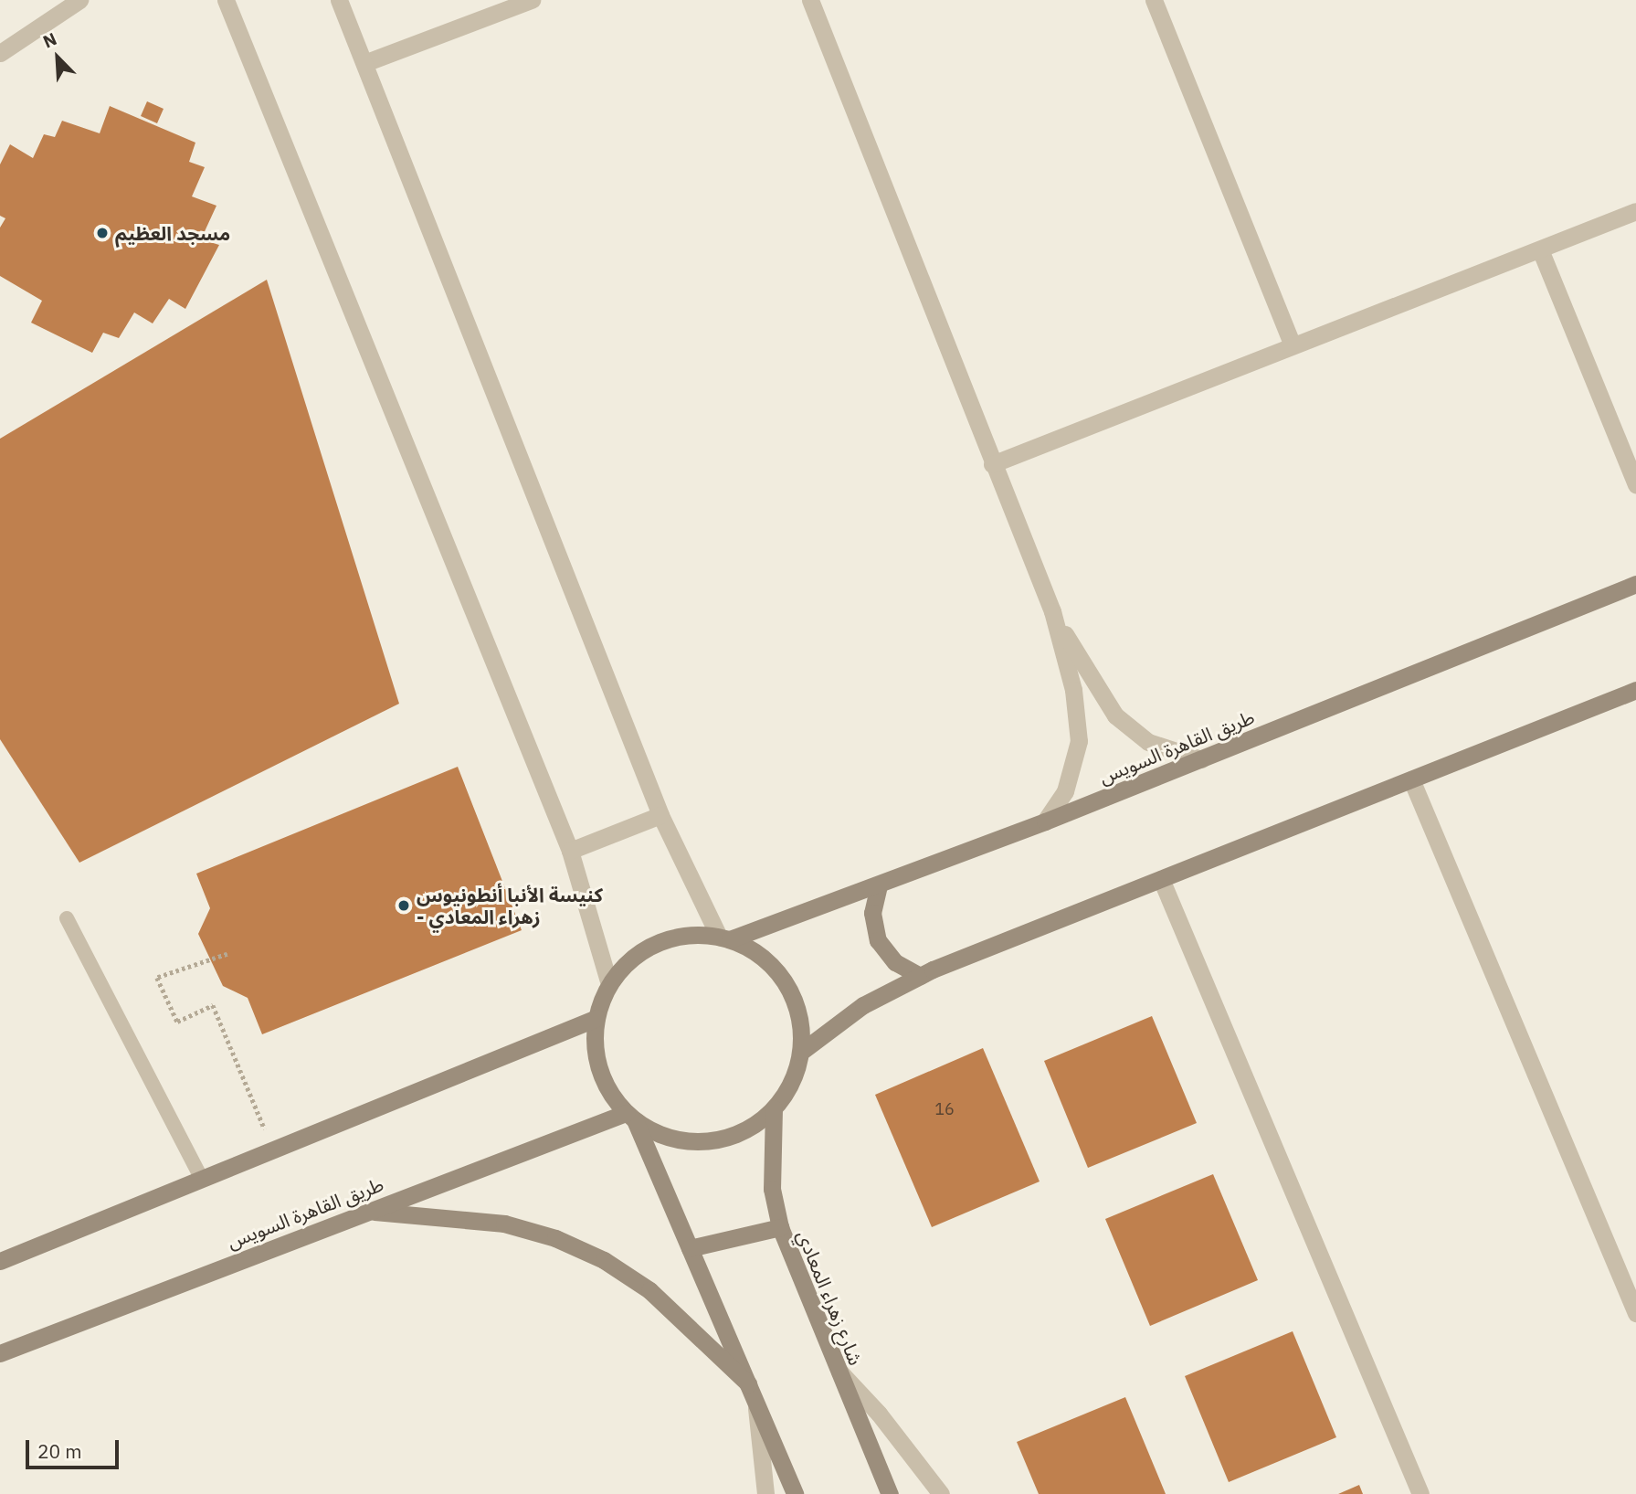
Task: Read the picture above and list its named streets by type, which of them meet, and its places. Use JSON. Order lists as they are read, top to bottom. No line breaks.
{"streets":{"main road":["طريق القاهرة السويس","شارع زهراء المعادي"]},"crossings":[["طريق القاهرة السويس","شارع زهراء المعادي"]],"places":["مسجد العظيم","كنيسة الأنبا أنطونيوس - زهراء المعادي"],"house_numbers":["16"],"scale_bar":"20 m","north":"top left"}
